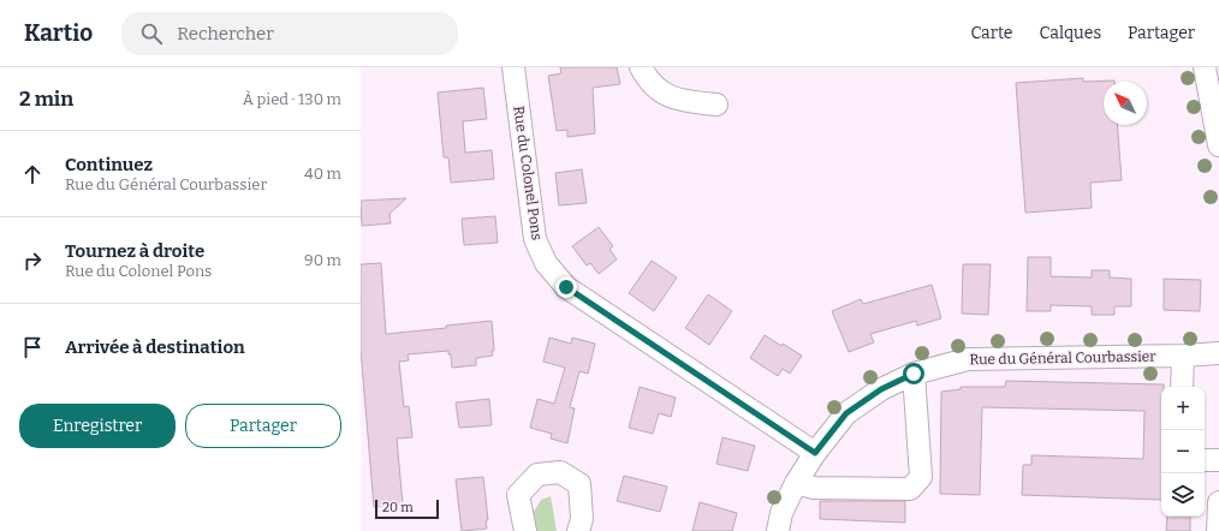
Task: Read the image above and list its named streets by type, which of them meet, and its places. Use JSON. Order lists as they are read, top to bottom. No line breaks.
{"streets":{"street":["Rue du Colonel Pons","Rue du Général Courbassier"]},"crossings":[["Rue du Colonel Pons","Rue du Général Courbassier"]],"scale_bar":"20 m","north":"top left","page":{"header":"Kartio","search":"Rechercher","nav":["Carte","Calques","Partager"],"heading":["2 min","À pied · 130 m"],"list":[["Continuez","Rue du Général Courbassier","40 m"],["Tournez à droite","Rue du Colonel Pons","90 m"],"Arrivée à destination"],"map_buttons":["+","−"],"buttons":["Enregistrer","Partager"],"scale":"20 m"}}
